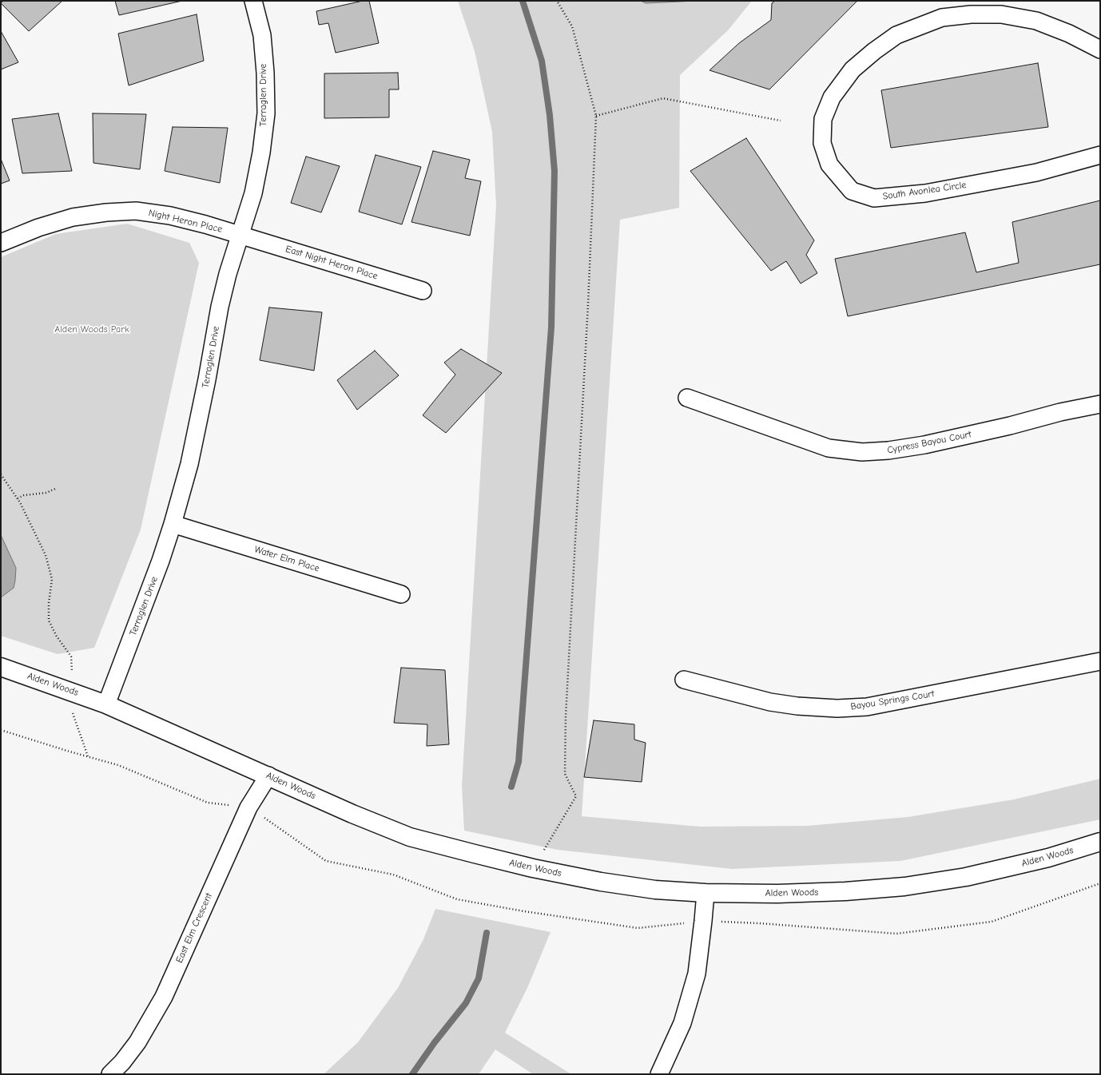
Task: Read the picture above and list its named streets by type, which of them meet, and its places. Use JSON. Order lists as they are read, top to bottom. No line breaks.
{"streets":{"street":["Terraglen Drive","South Avonlea Circle","Night Heron Place","East Night Heron Place","Cypress Bayou Court","Water Elm Place","Alden Woods","Bayou Springs Court","East Elm Crescent"]},"crossings":[["Terraglen Drive","Night Heron Place"],["Terraglen Drive","East Night Heron Place"],["Terraglen Drive","Water Elm Place"],["Terraglen Drive","Alden Woods"],["Night Heron Place","East Night Heron Place"],["Alden Woods","East Elm Crescent"]],"parks":["Alden Woods Park"]}
